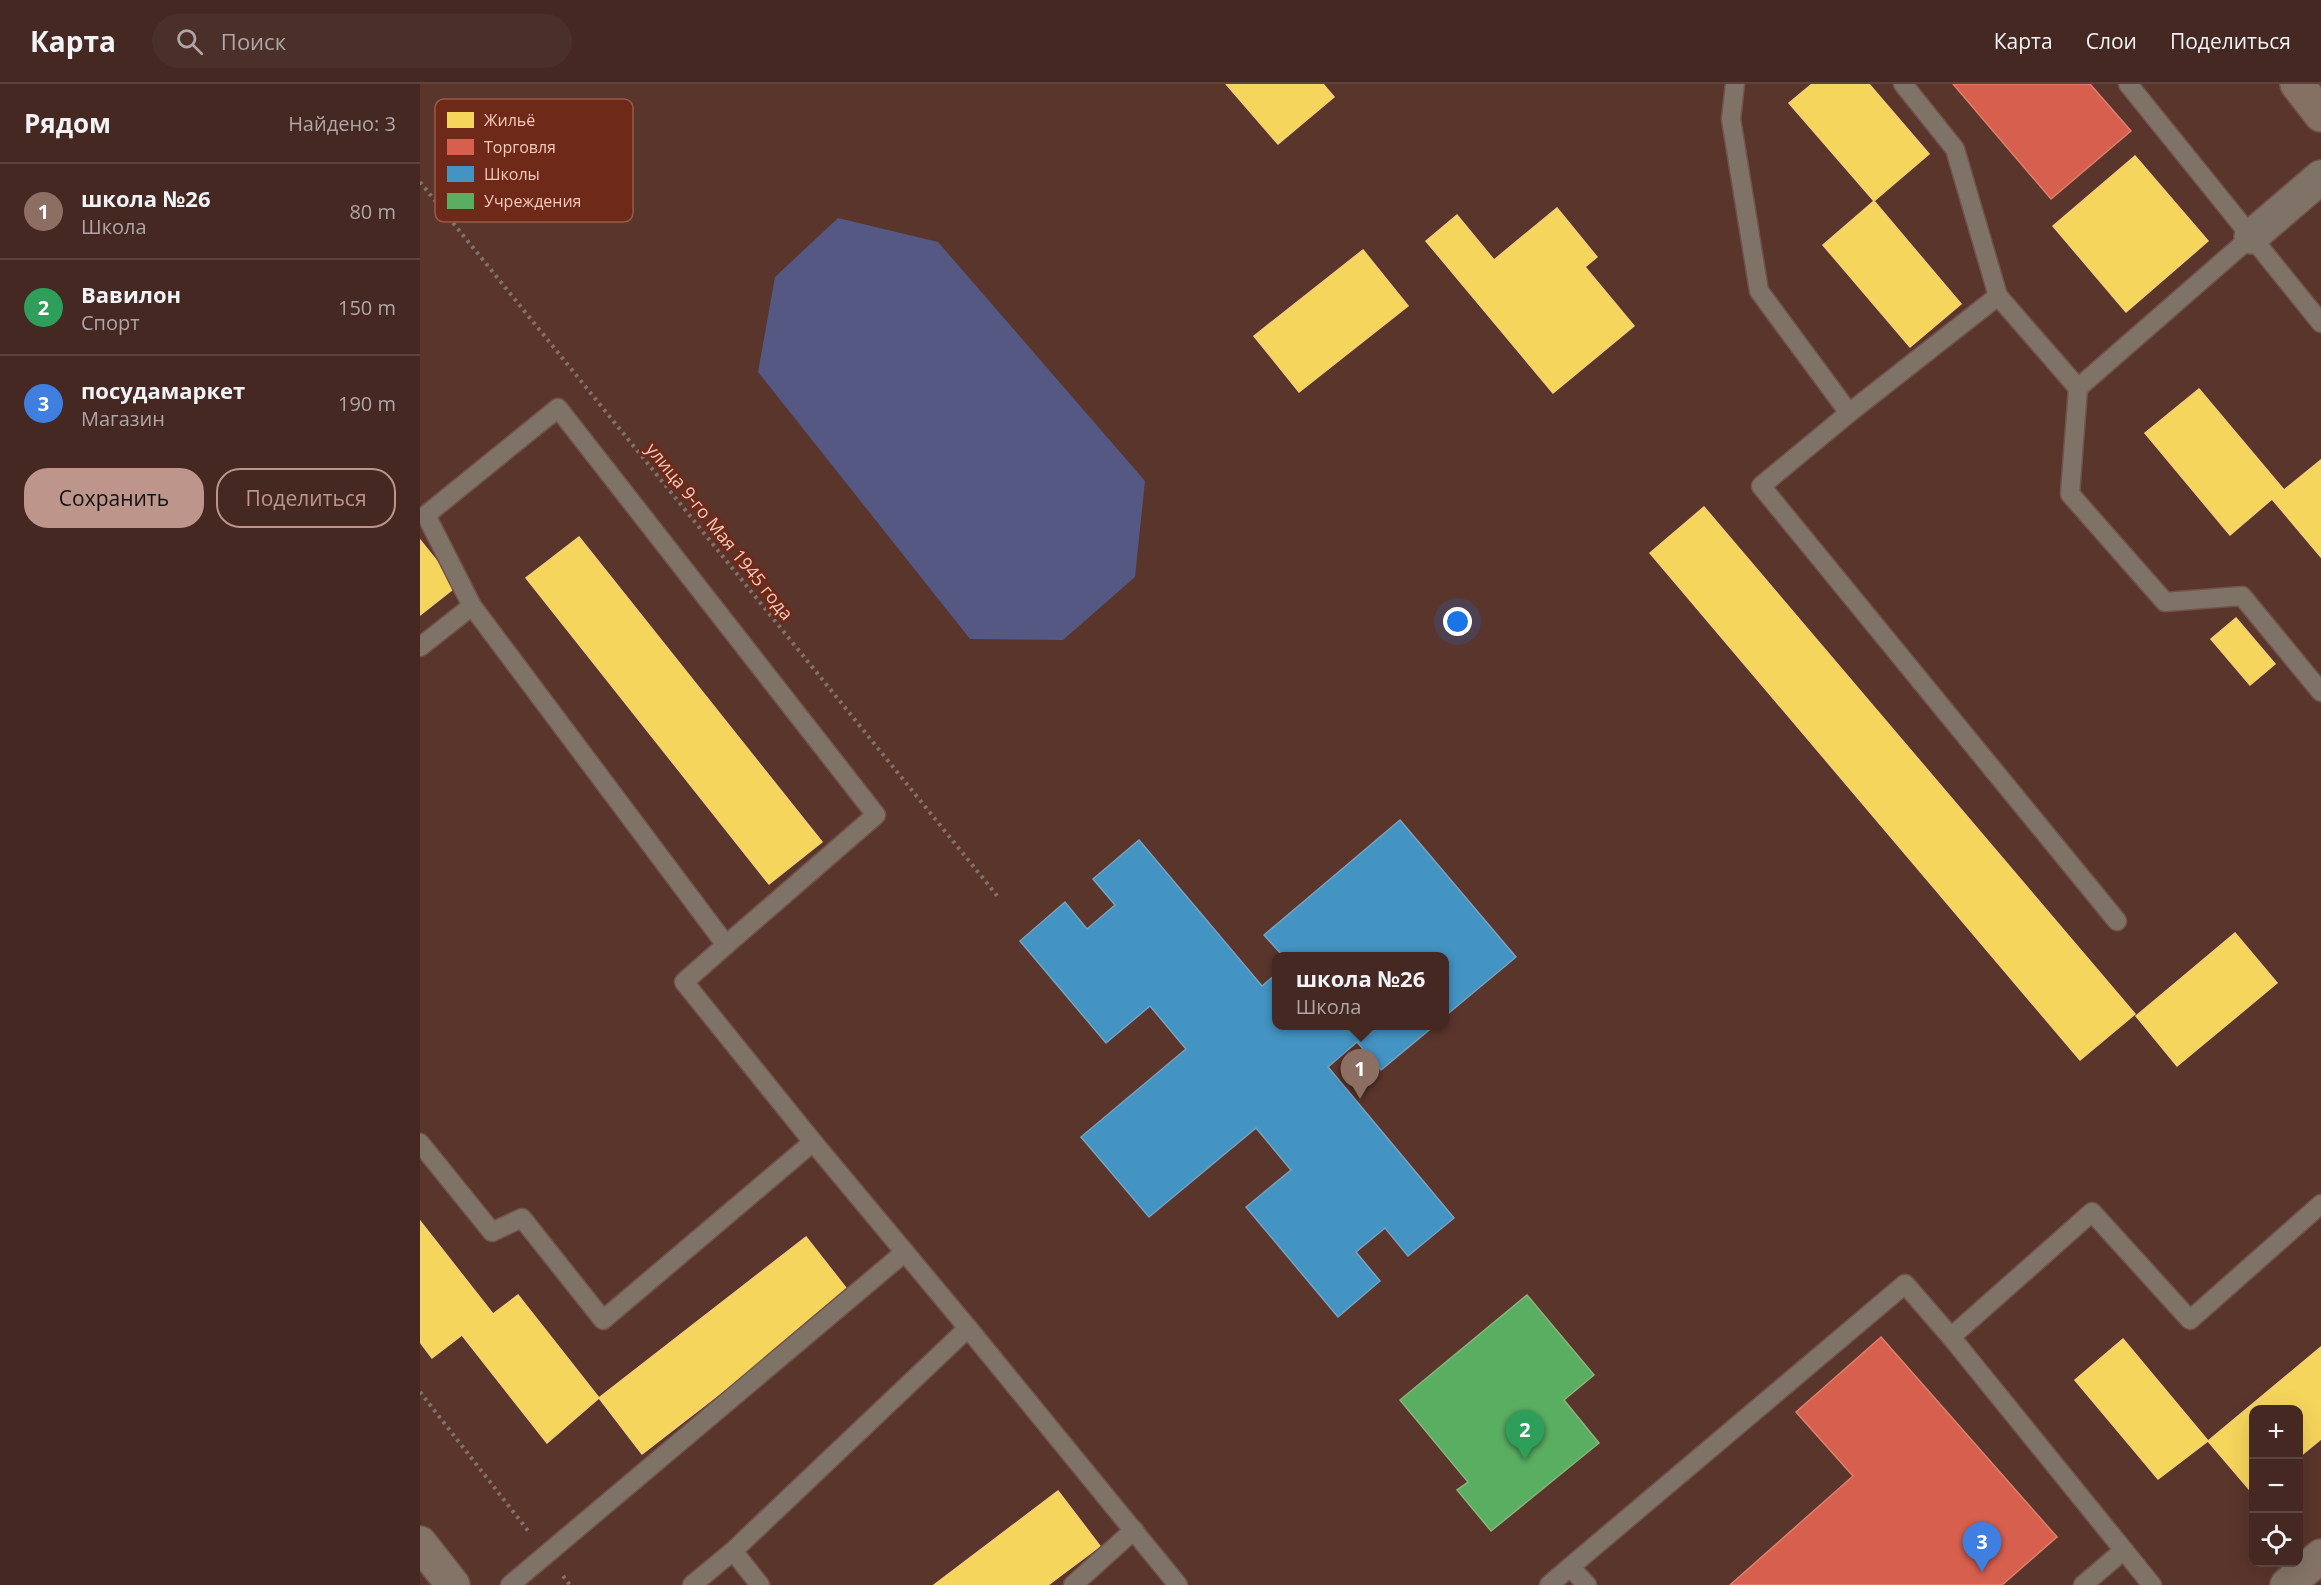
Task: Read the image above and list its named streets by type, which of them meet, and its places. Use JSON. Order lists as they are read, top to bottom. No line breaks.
{"streets":{"path":["улица 9-го Мая 1945 года"]},"legend":["Жильё","Торговля","Школы","Учреждения"],"page":{"header":"Карта","search":"Поиск","nav":["Карта","Слои","Поделиться"],"heading":["Рядом","Найдено: 3"],"list":[{"mark":"1","name":"школа №26","note":"Школа","value":"80 m"},{"mark":"2","name":"Вавилон","note":"Спорт","value":"150 m"},{"mark":"3","name":"посудамаркет","note":"Магазин","value":"190 m"}],"buttons":["Сохранить","Поделиться"],"popup":["школа №26","Школа"],"pins":["1","2","3"],"map_buttons":["+","−"]}}
